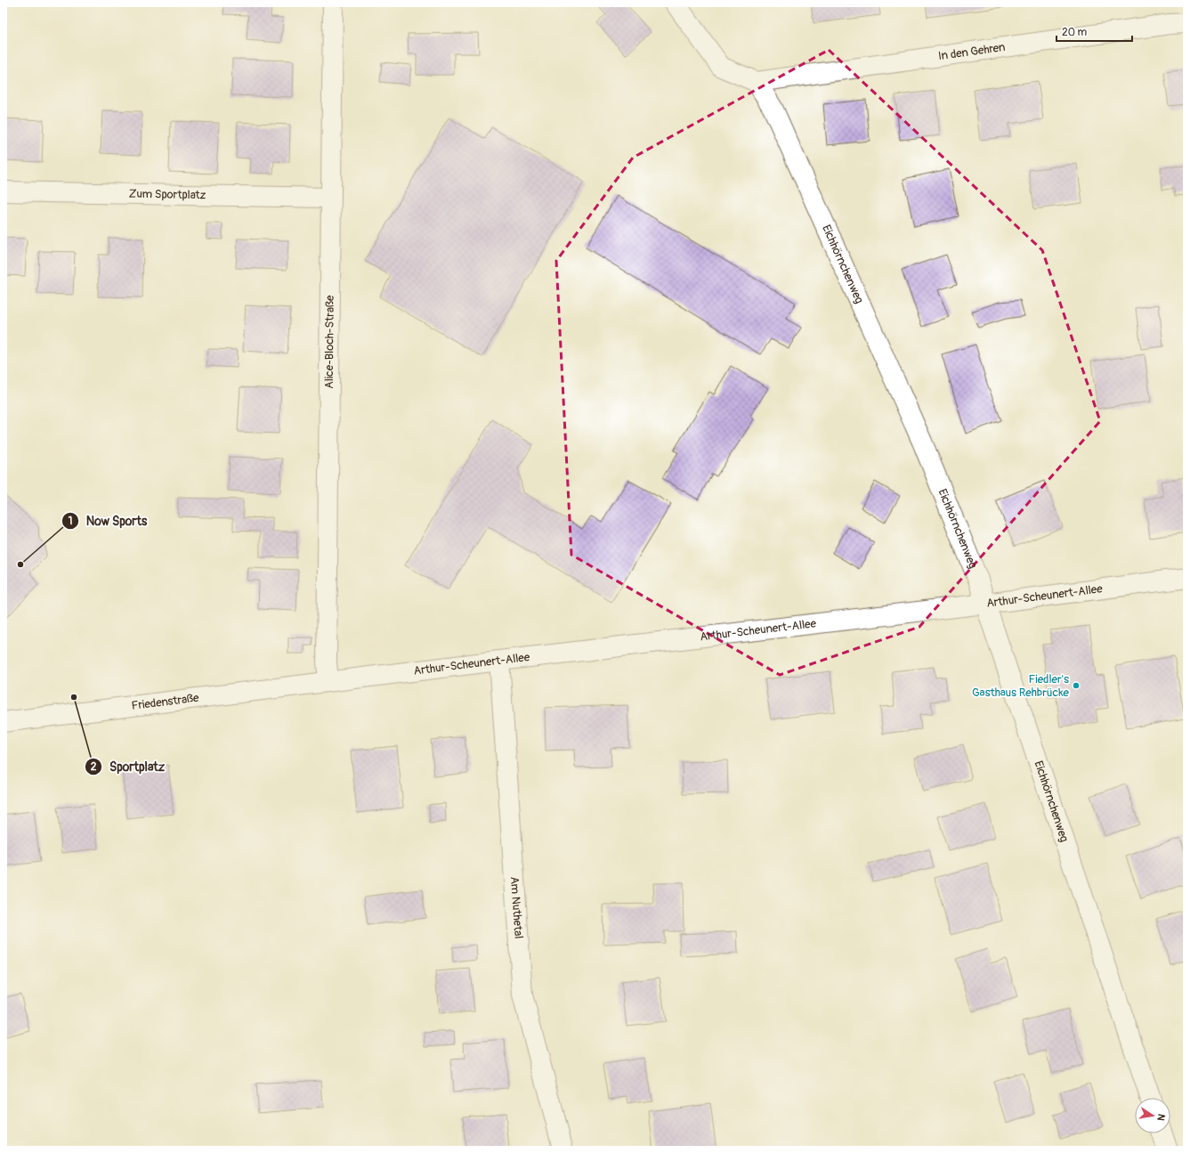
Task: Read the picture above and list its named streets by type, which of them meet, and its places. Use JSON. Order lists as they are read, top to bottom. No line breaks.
{"streets":{"street":["In den Gehren","Zum Sportplatz","Eichhörnchenweg","Alice-Bloch-Straße","Arthur-Scheunert-Allee","Friedenstraße","Am Nuthetal"]},"crossings":[["In den Gehren","Eichhörnchenweg"],["Zum Sportplatz","Alice-Bloch-Straße"],["Eichhörnchenweg","Arthur-Scheunert-Allee"],["Alice-Bloch-Straße","Arthur-Scheunert-Allee"],["Alice-Bloch-Straße","Friedenstraße"],["Arthur-Scheunert-Allee","Friedenstraße"],["Arthur-Scheunert-Allee","Am Nuthetal"]],"places":["Now Sports","Fiedler's Gasthaus Rehbrücke","Sportplatz"],"scale_bar":"20 m","north":"right"}
